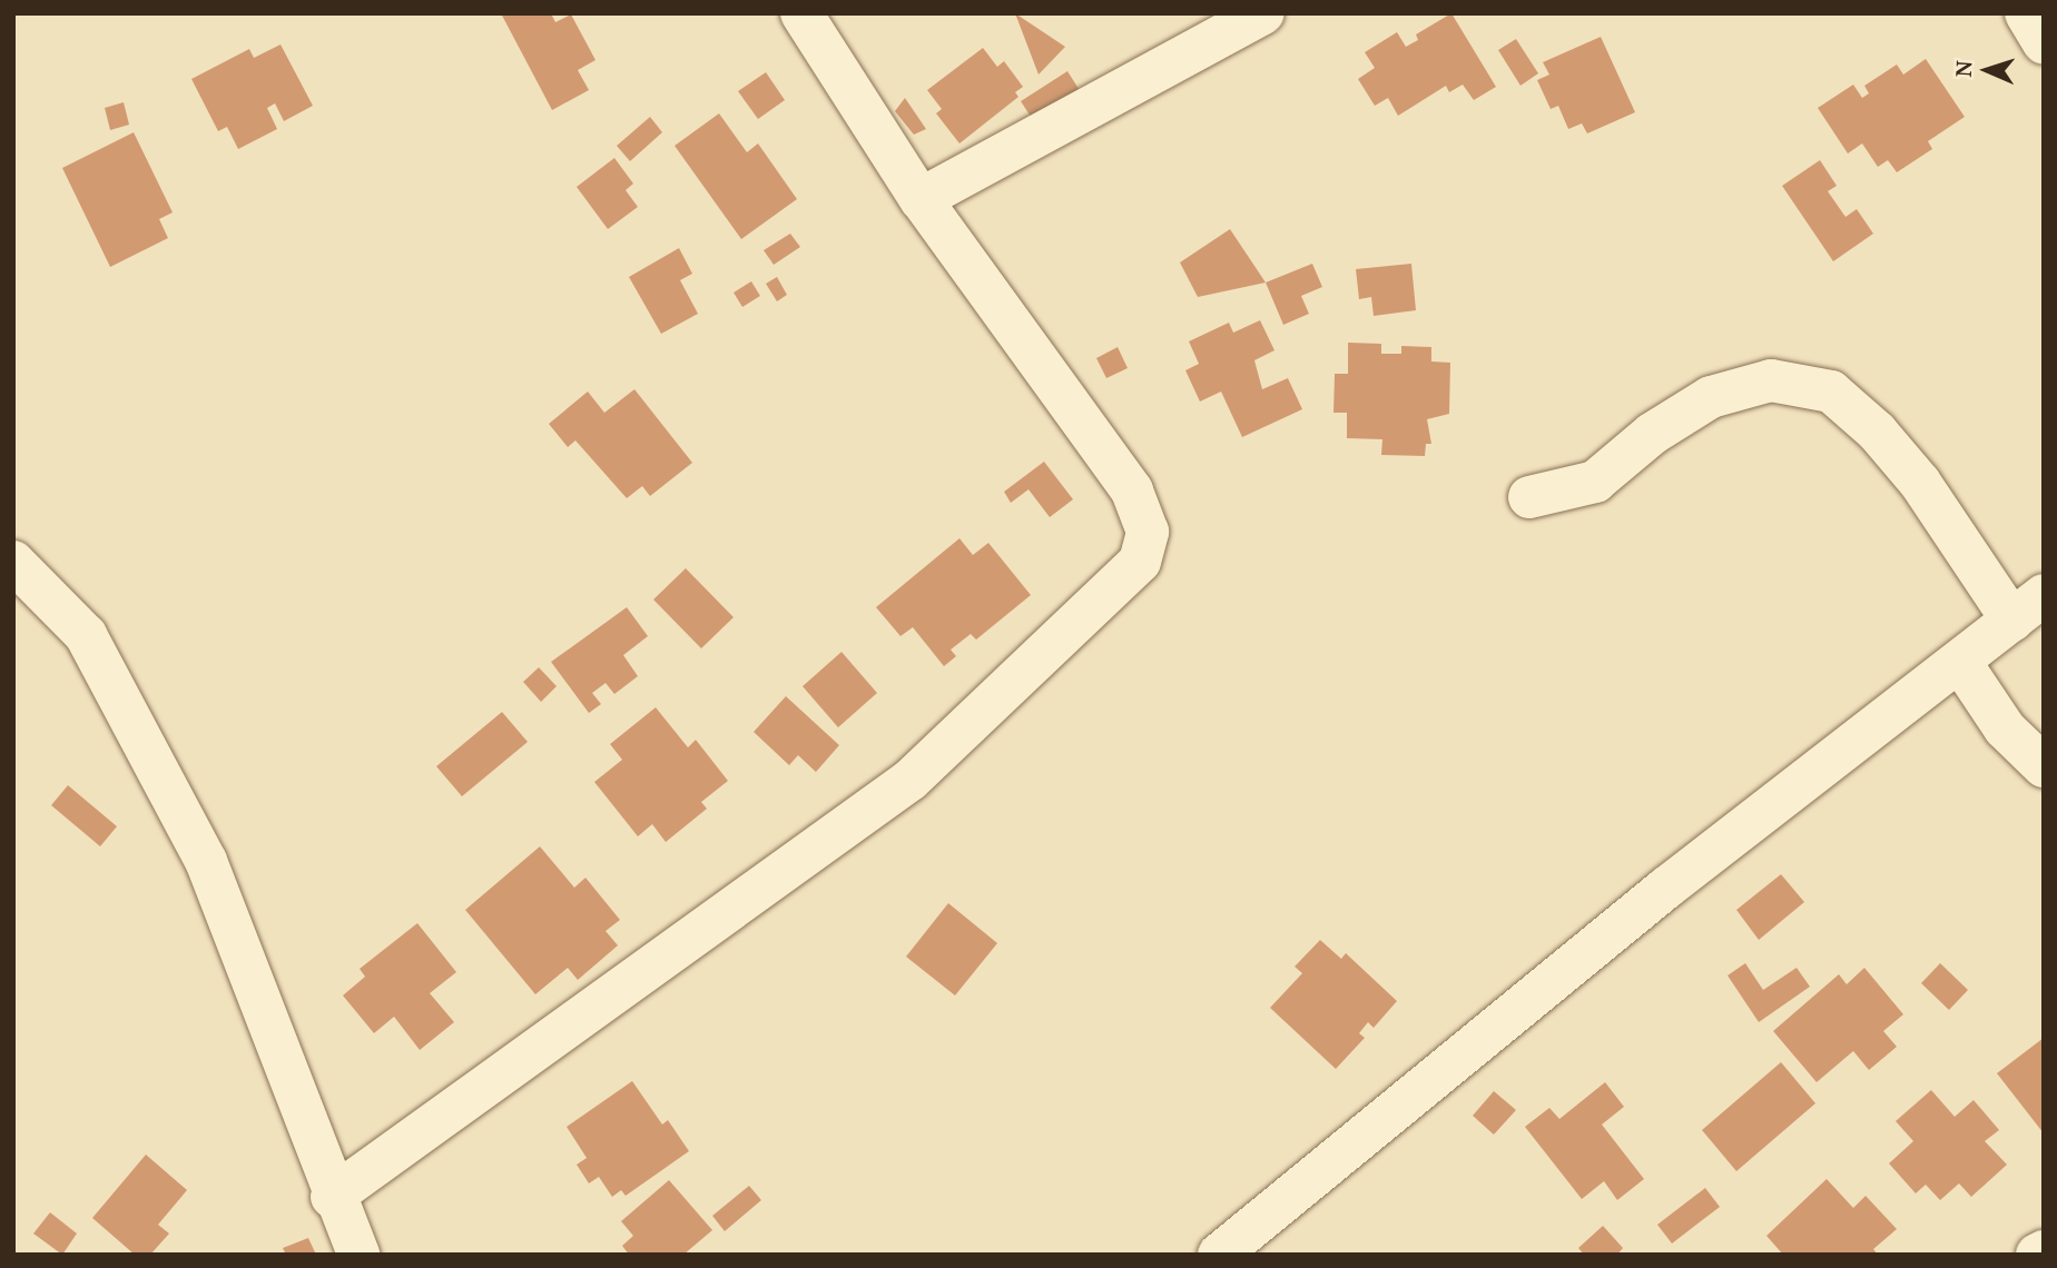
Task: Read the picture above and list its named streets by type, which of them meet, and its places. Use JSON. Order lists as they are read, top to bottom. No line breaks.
{"north":"left"}
